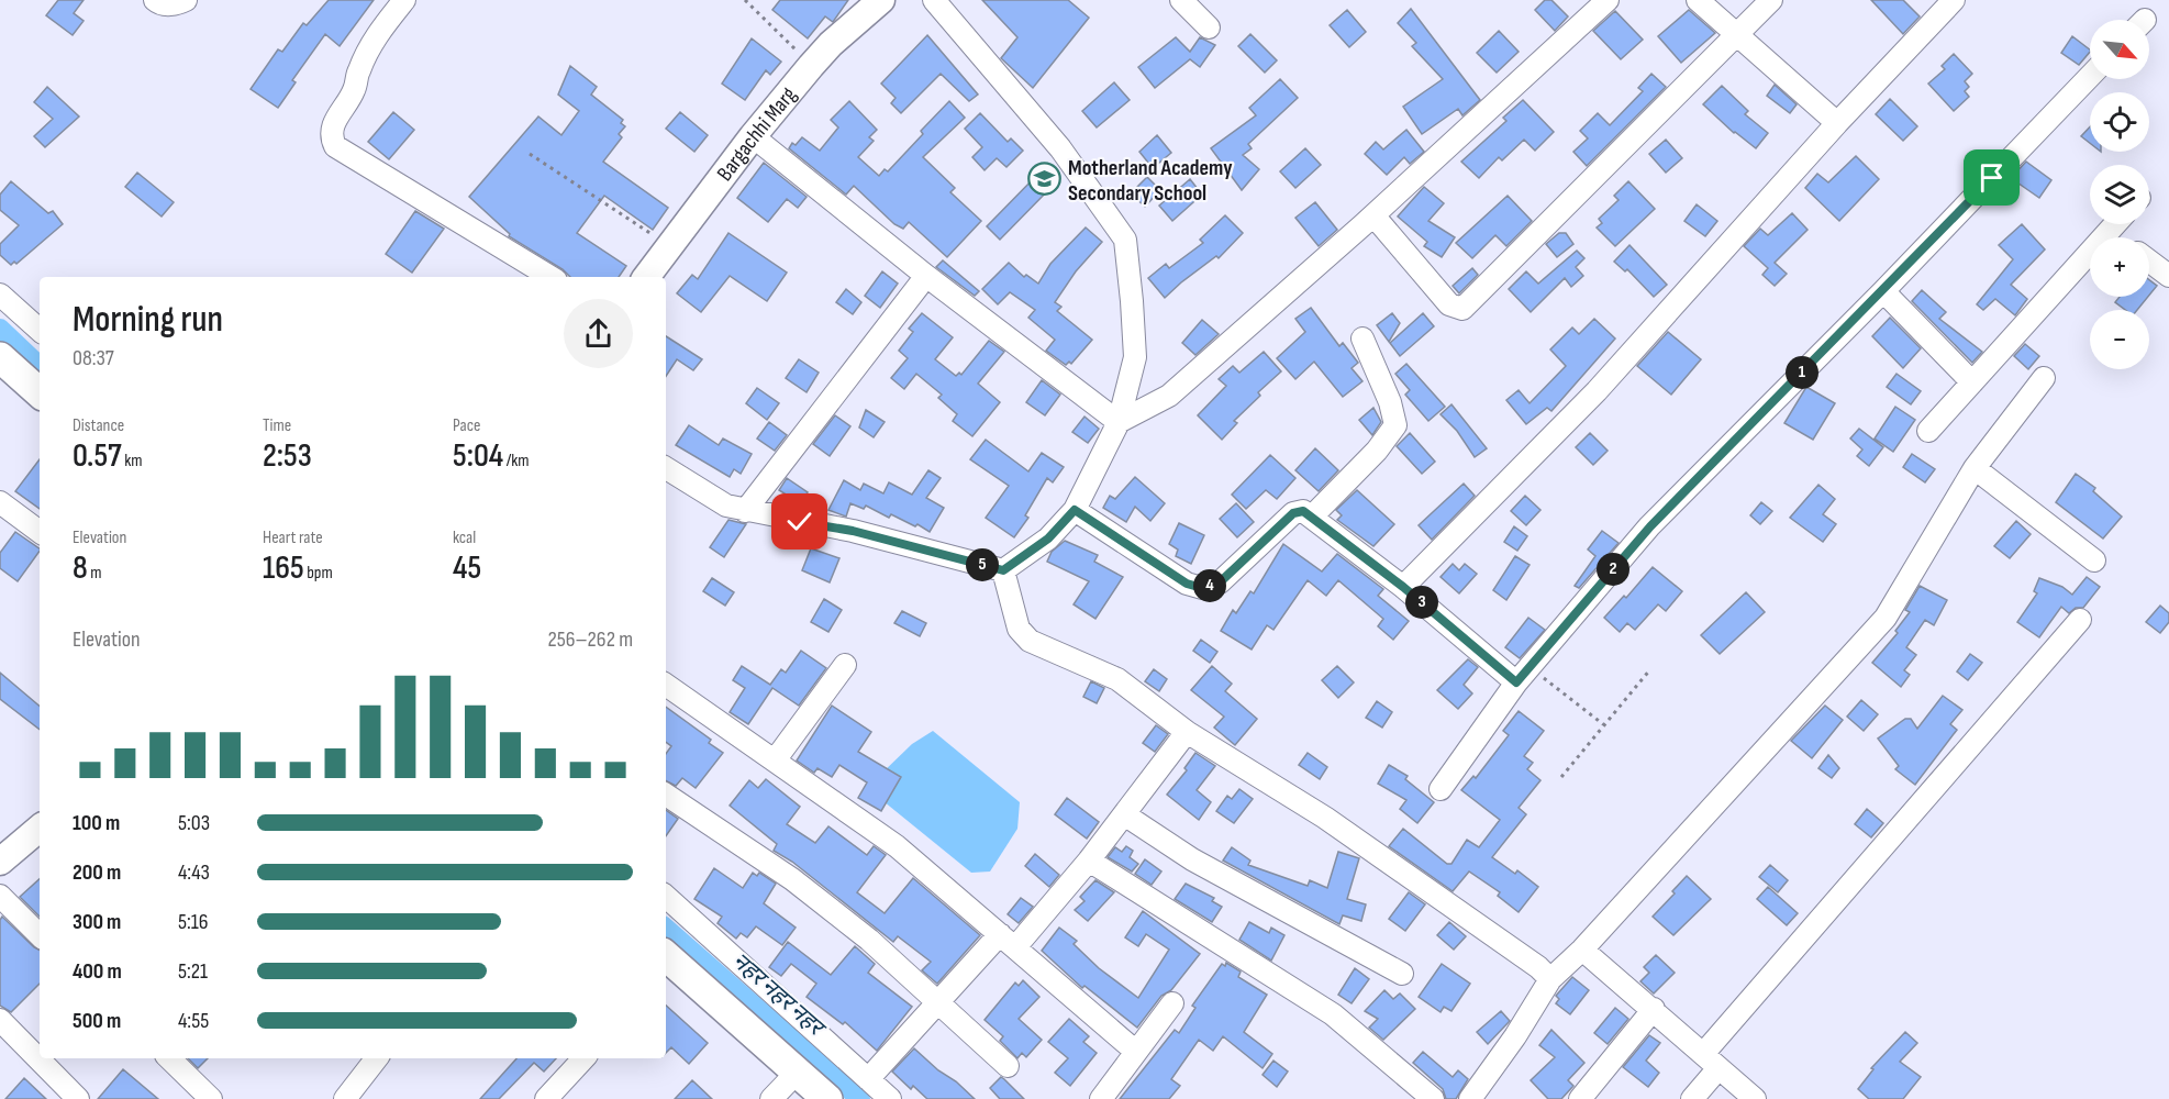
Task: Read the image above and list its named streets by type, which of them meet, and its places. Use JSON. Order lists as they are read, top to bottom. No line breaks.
{"streets":{"street":["Bargachhi Marg"]},"water":["नहर नहर नहर"],"places":{"school or university":["Motherland Academy Secondary School"]},"north":"bottom right","page":{"map_buttons":["+","−"],"heading":["Morning run","08:37"],"pins":["1","5","2","4","3"],"stats":[["Distance","0.57 km"],["Time","2:53"],["Pace","5:04 /km"],["Elevation","8 m"],["Heart rate","165 bpm"],["kcal","45"]],"chart":["Elevation","256–262 m"],"list":[{"name":"100 m","note":"5:03"},{"name":"200 m","note":"4:43"},{"name":"300 m","note":"5:16"},{"name":"400 m","note":"5:21"},{"name":"500 m","note":"4:55"}]}}
